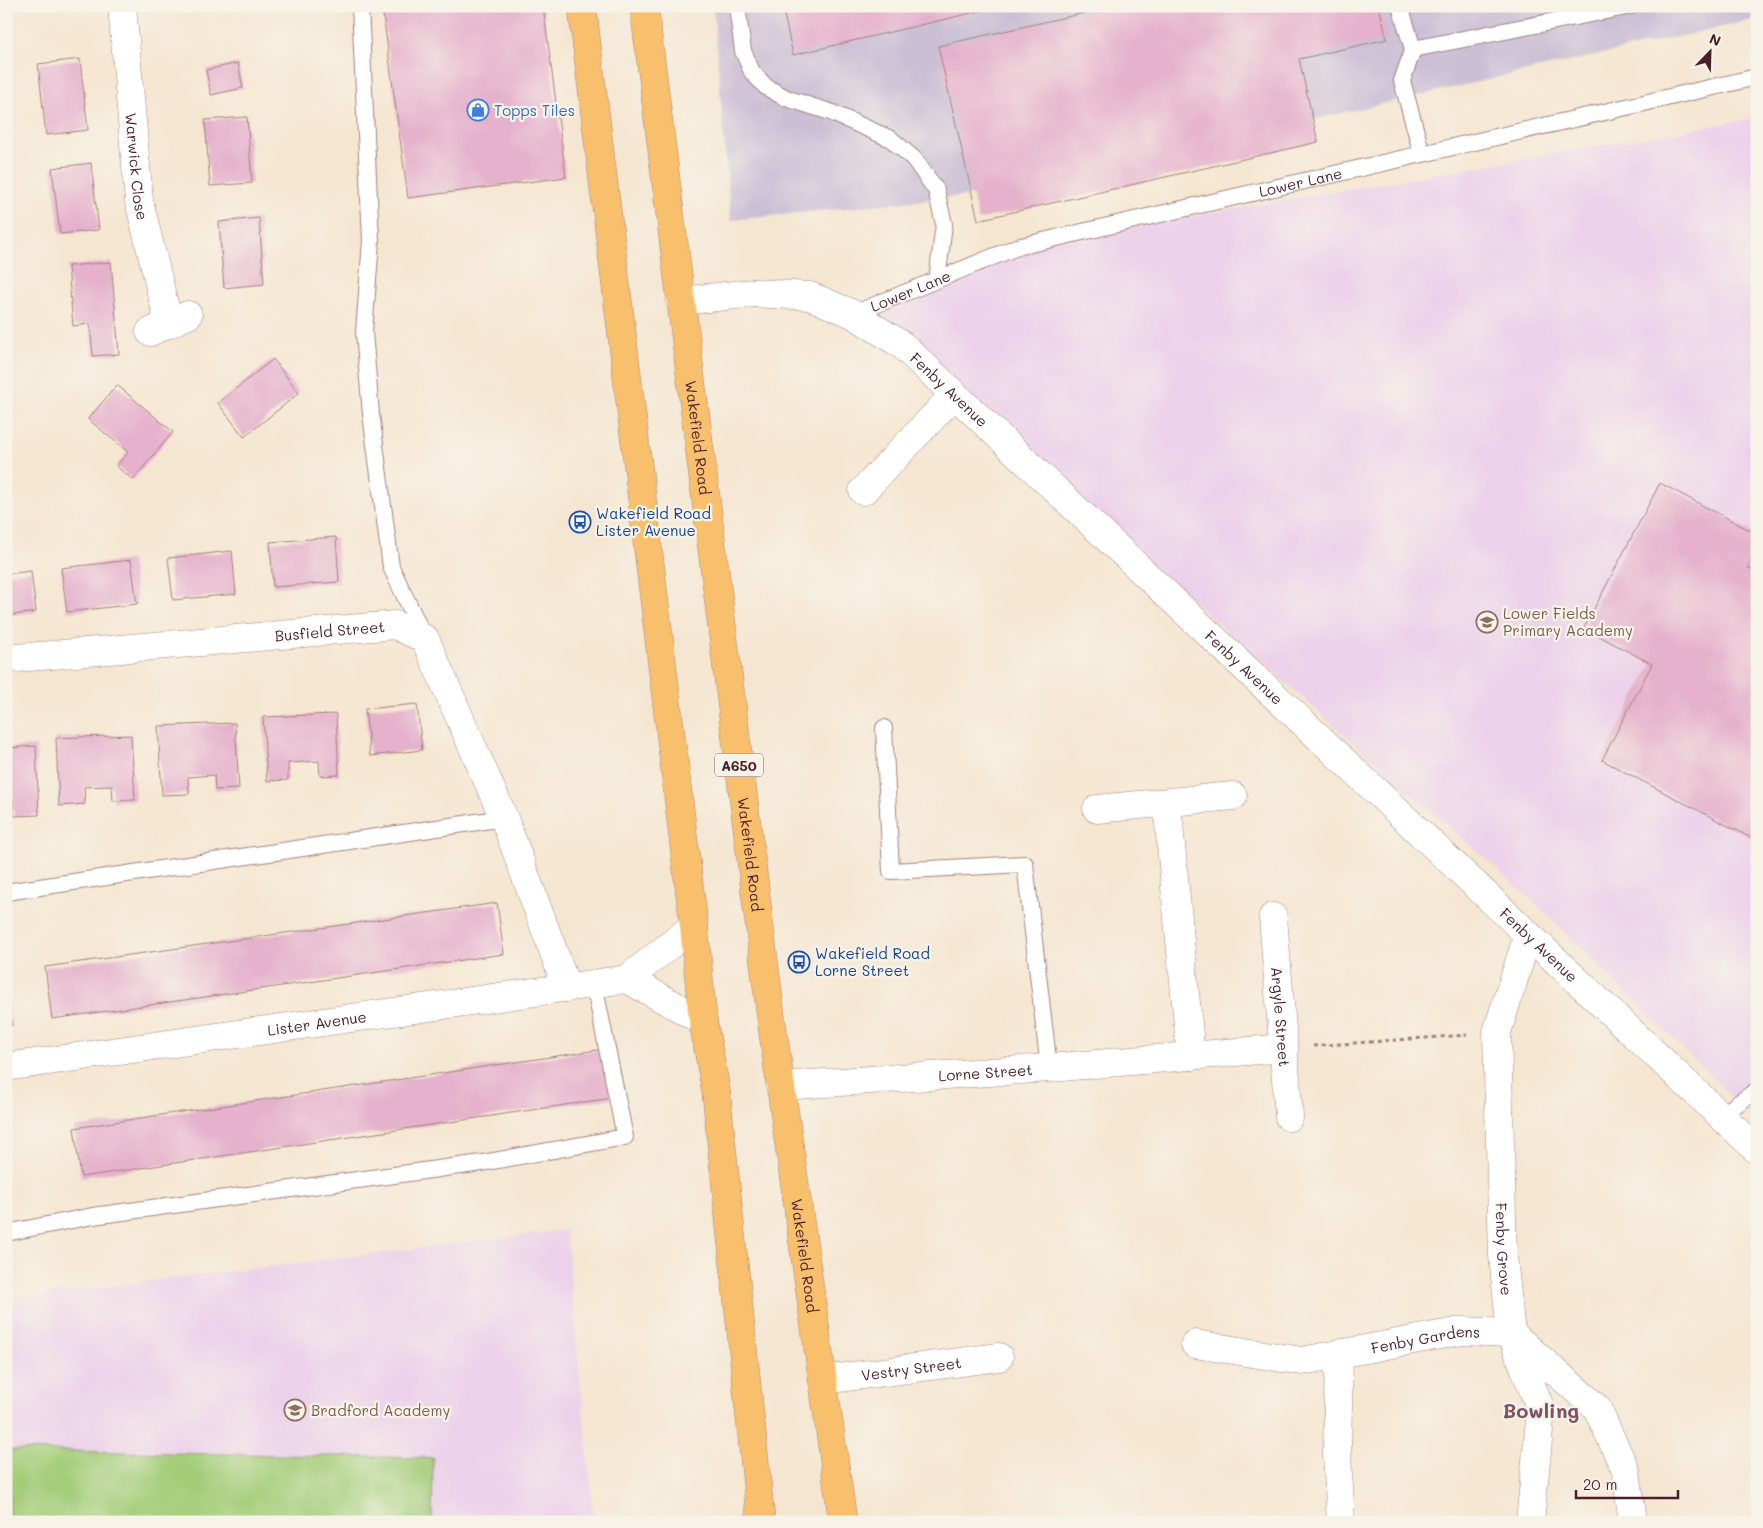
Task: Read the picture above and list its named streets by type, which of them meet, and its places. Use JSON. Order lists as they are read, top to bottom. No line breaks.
{"streets":{"main road":["Wakefield Road","A650"],"street":["Warwick Close","Fenby Avenue","Busfield Street","Argyle Street","Lister Avenue","Lorne Street","Fenby Grove","Fenby Gardens","Vestry Street"],"lane":["Lower Lane"]},"crossings":[["Lower Lane","Fenby Avenue"],["Fenby Avenue","Wakefield Road"],["Fenby Avenue","Fenby Grove"],["Wakefield Road","Lorne Street"],["Wakefield Road","Vestry Street"],["Argyle Street","Lorne Street"],["Fenby Grove","Fenby Gardens"]],"districts":["Bowling"],"places":{"shop":["Topps Tiles"],"bus stop":["Wakefield Road Lister Avenue","Wakefield Road Lorne Street"],"school or university":["Lower Fields Primary Academy","Bradford Academy"]},"scale_bar":"20 m","north":"top right"}
